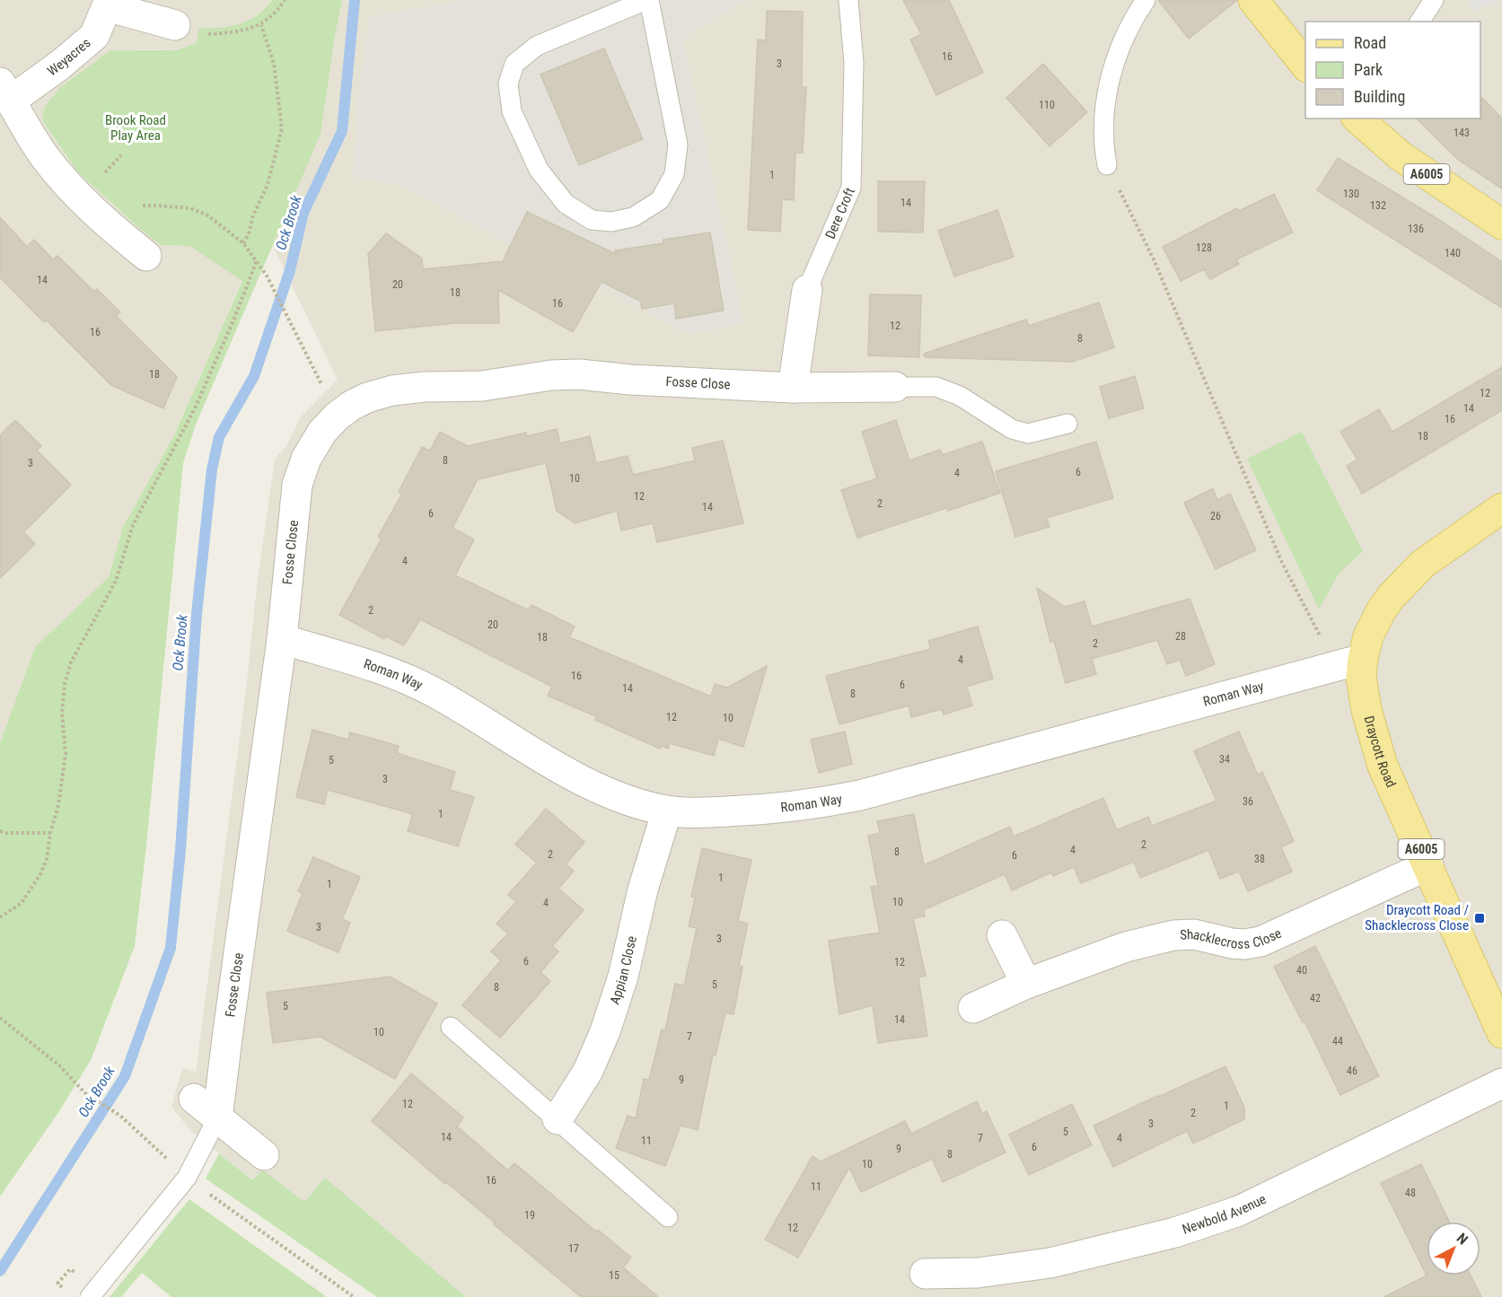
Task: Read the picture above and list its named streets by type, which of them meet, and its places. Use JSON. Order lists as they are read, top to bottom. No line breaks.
{"streets":{"main road":["A6005","Draycott Road"],"street":["Weyacres","Dere Croft","Fosse Close","Roman Way","Shacklecross Close","Appian Close","Newbold Avenue"]},"crossings":[["Dere Croft","Fosse Close"],["Fosse Close","Roman Way"],["Roman Way","Draycott Road"],["Roman Way","Appian Close"],["Draycott Road","Shacklecross Close"]],"water":["Ock Brook"],"parks":["Brook Road Play Area"],"places":{"transit":["Draycott Road / Shacklecross Close"]},"house_numbers":["16","3","110","143","1","130","14","132","136","128","140","14","20","18","16","12","16","8","18","12","14","16","18","8","3","6","4","10","12","2","14","6","26","4","2","20","28","18","2","4","16","6","14","8","12","10","34","5","3","36","1","2","4","8","2","6","38","1","1","10","4","3","3","6","12","40","5","8","42","5","14","10","7","44","46","9","12","1","2","3","5","14","7","4","11","6","9","8","10","16","11","48","19","12","17","15"],"legend":["Road","Park","Building"],"north":"top right"}
